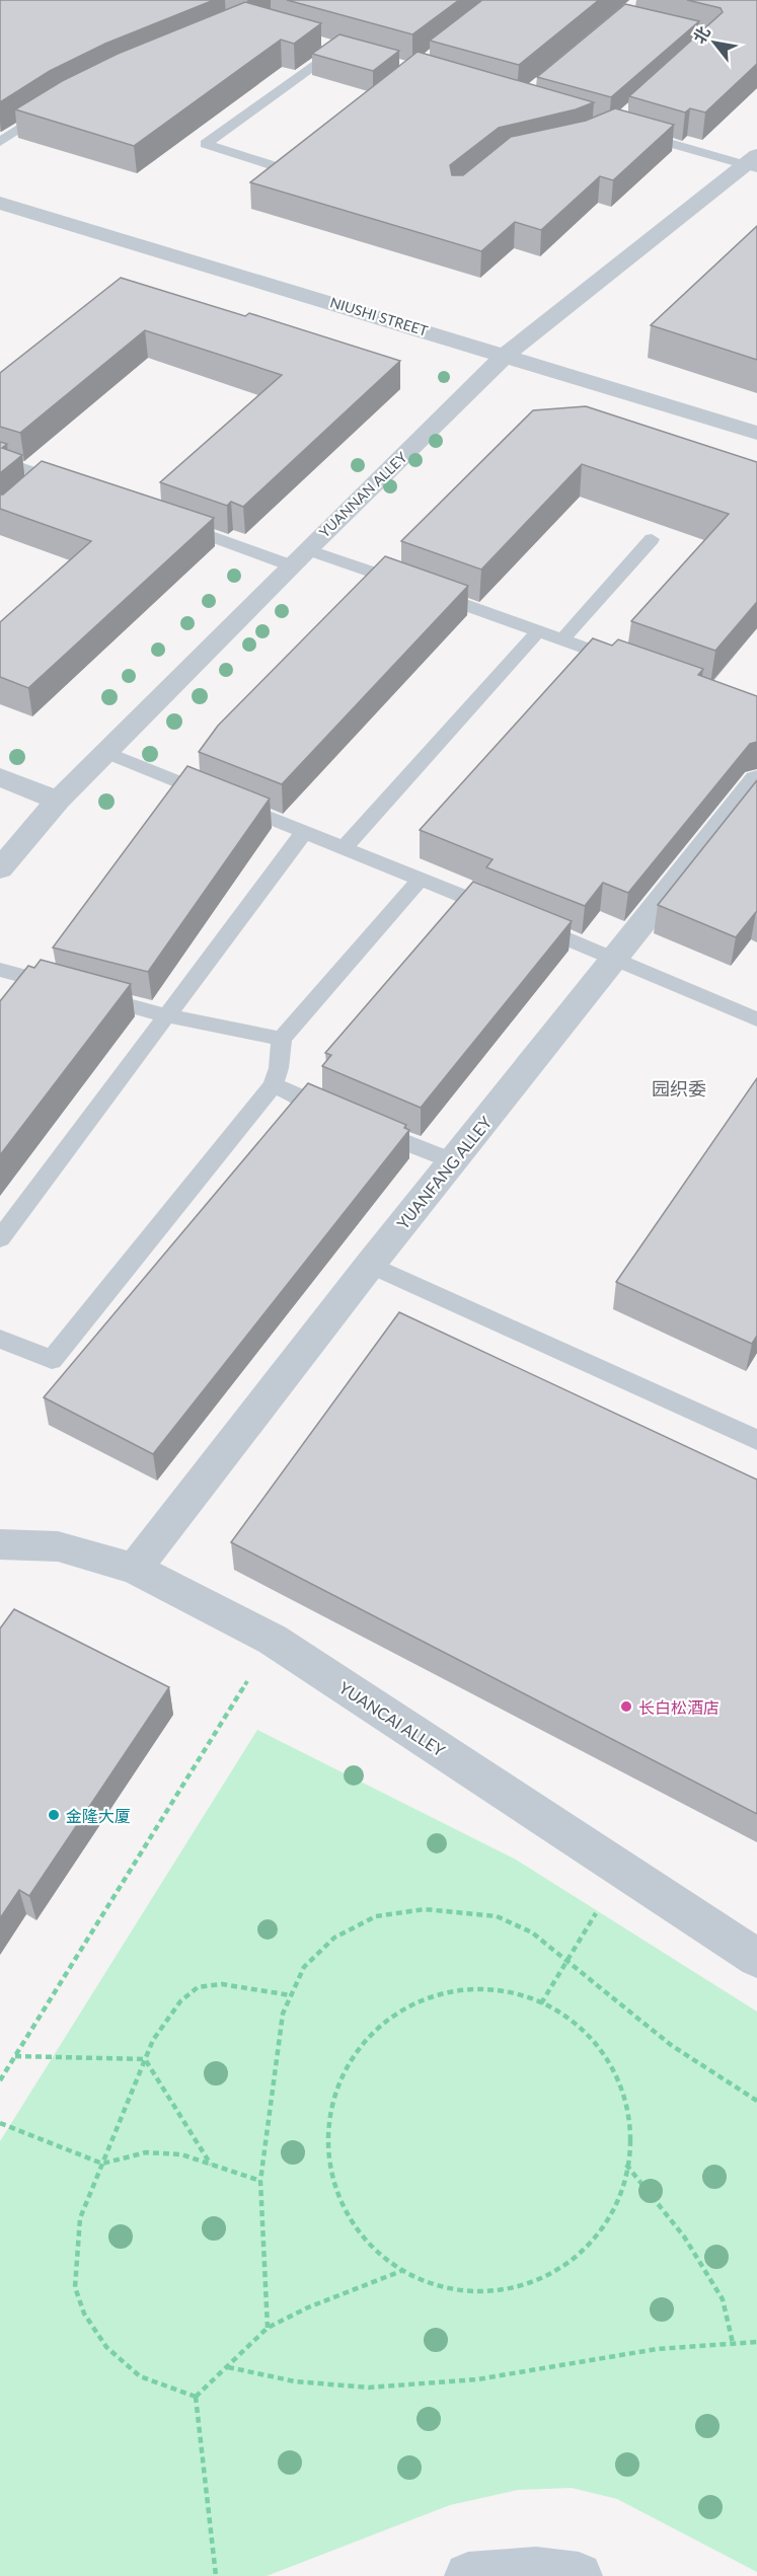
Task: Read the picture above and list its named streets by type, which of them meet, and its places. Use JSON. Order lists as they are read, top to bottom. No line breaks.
{"streets":{"street":["NIUSHI STREET","YUANNAN ALLEY","YUANFANG ALLEY","YUANCAI ALLEY"]},"crossings":[["NIUSHI STREET","YUANNAN ALLEY"],["YUANFANG ALLEY","YUANCAI ALLEY"]],"districts":["园织委"],"places":["长白松酒店","金隆大厦"],"north":"top left"}
